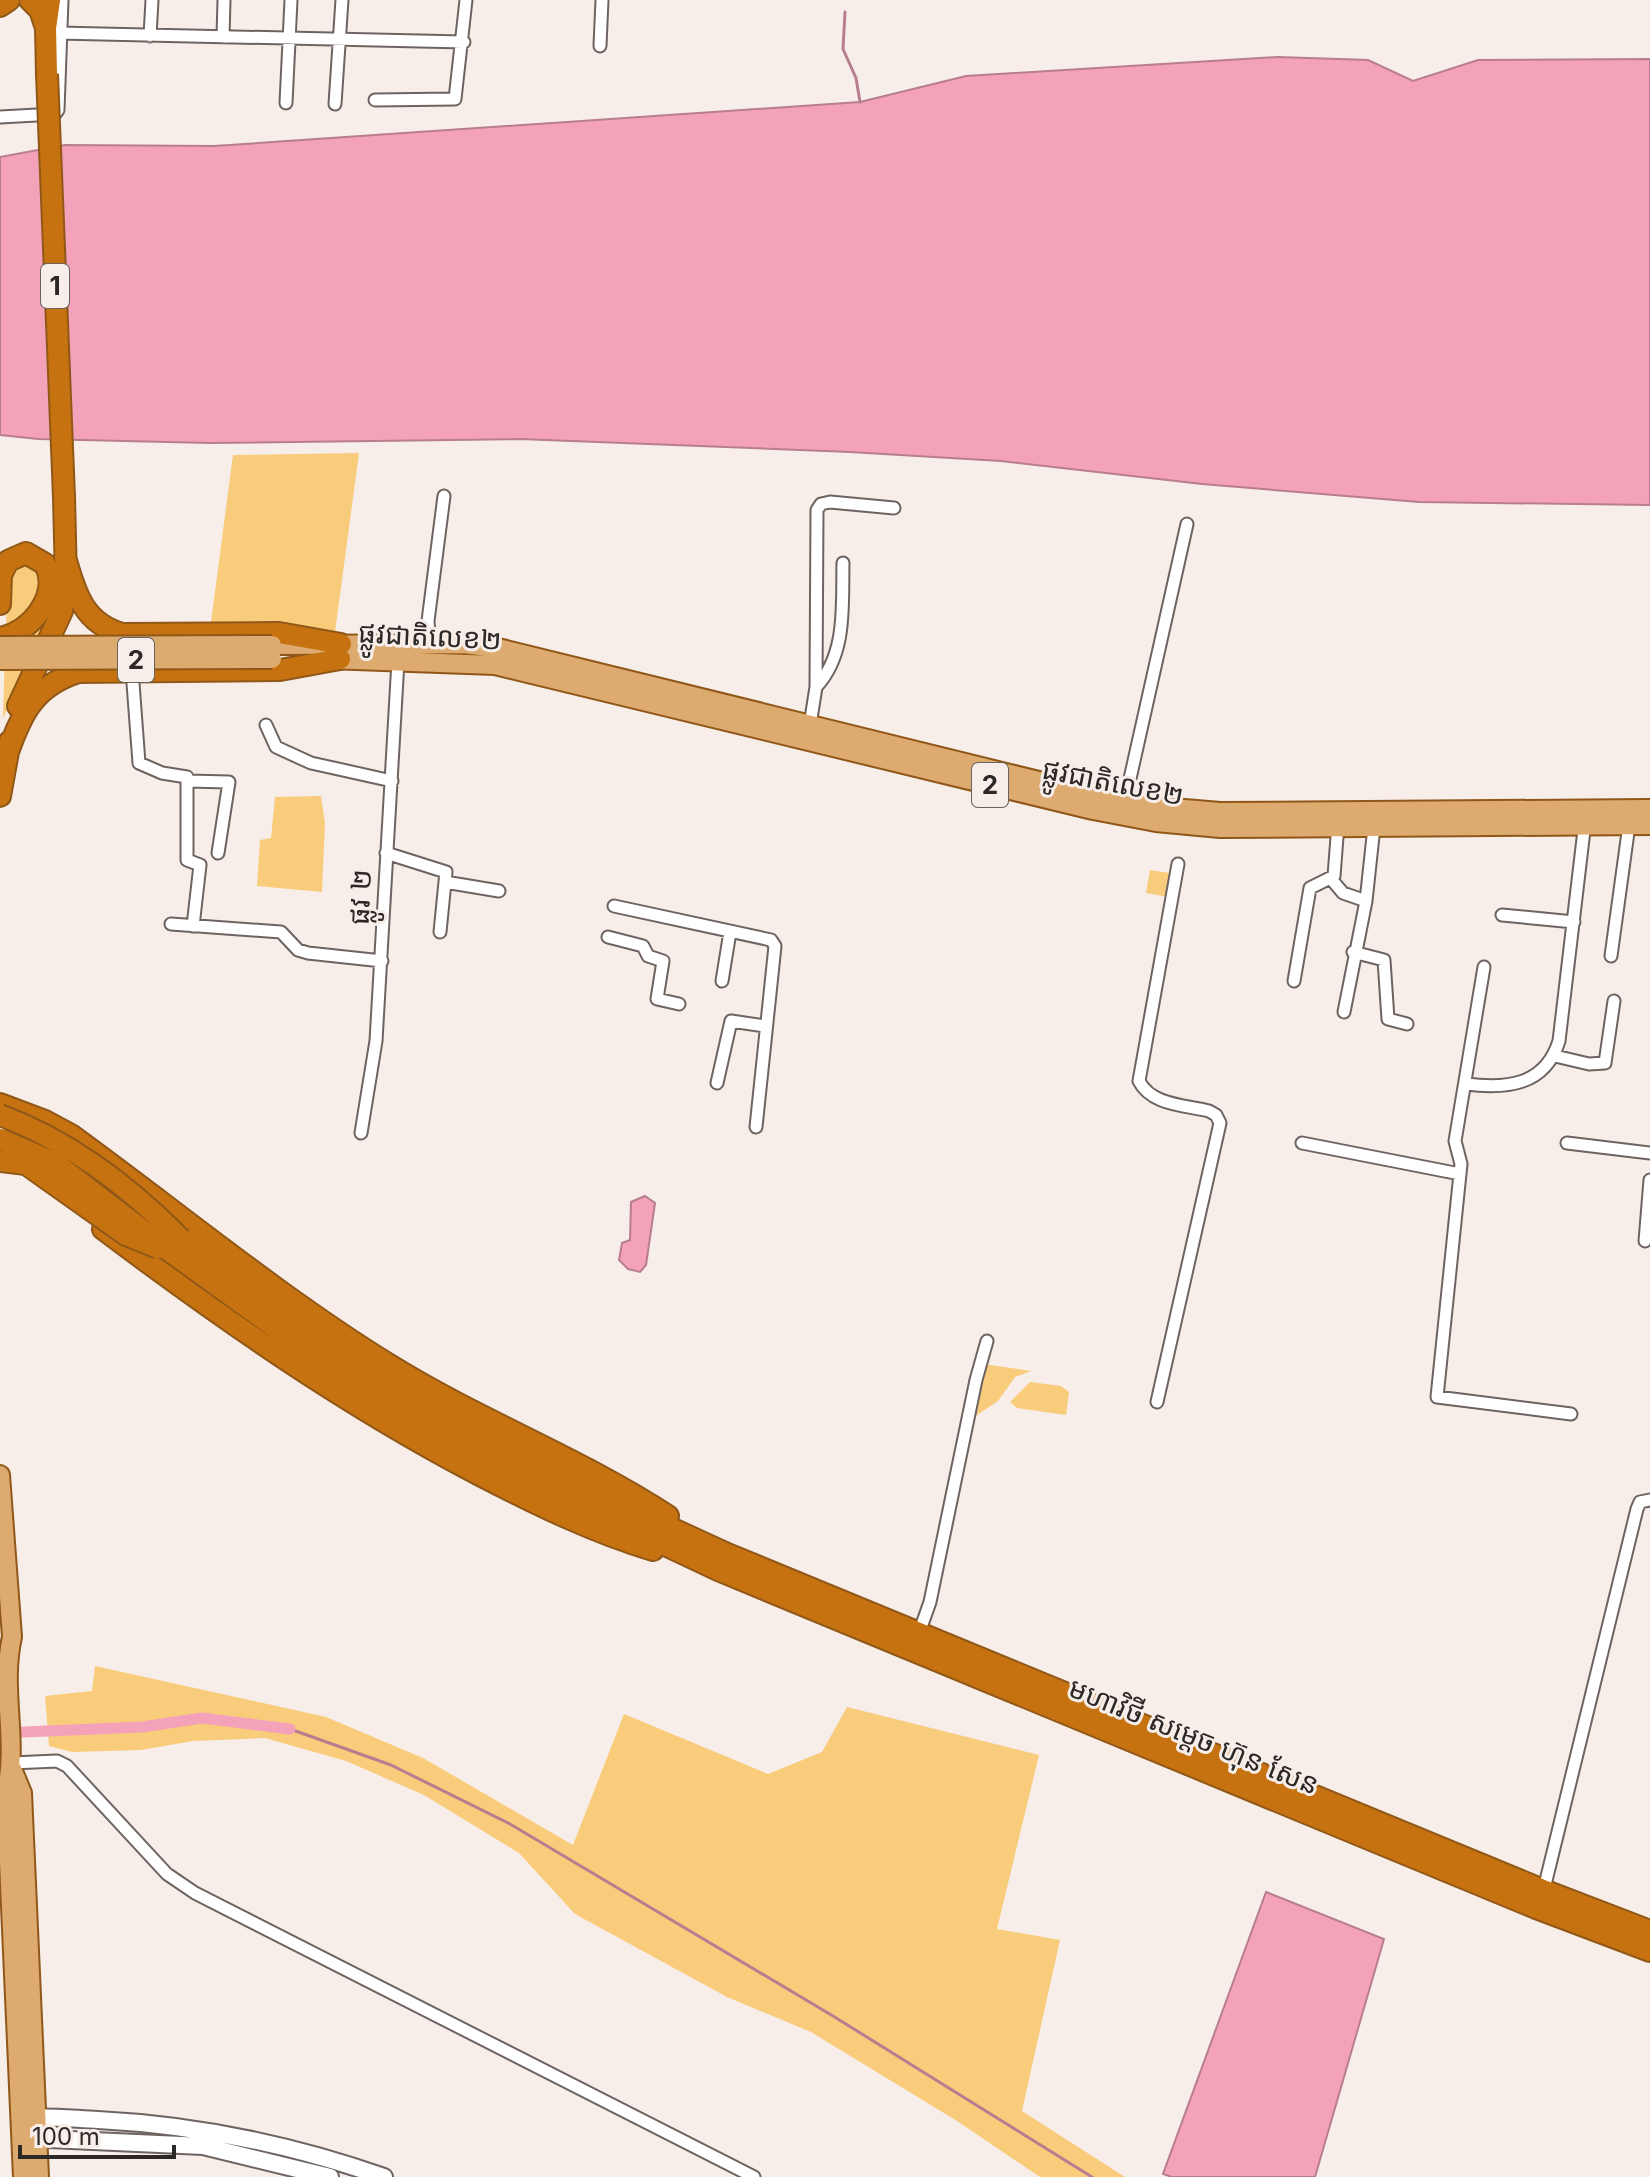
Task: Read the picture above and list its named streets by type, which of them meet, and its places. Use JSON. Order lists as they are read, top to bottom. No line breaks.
{"streets":{"highway":["1","មហាវិថី សម្តេច ហ៊ុន សែន"],"main road":["ផ្លូវជាតិលេខ២","2"],"street":["ផ្លូវ ២"]},"crossings":[["ផ្លូវជាតិលេខ២","2"],["ផ្លូវជាតិលេខ២","ផ្លូវ ២"]],"scale_bar":"100 m"}
